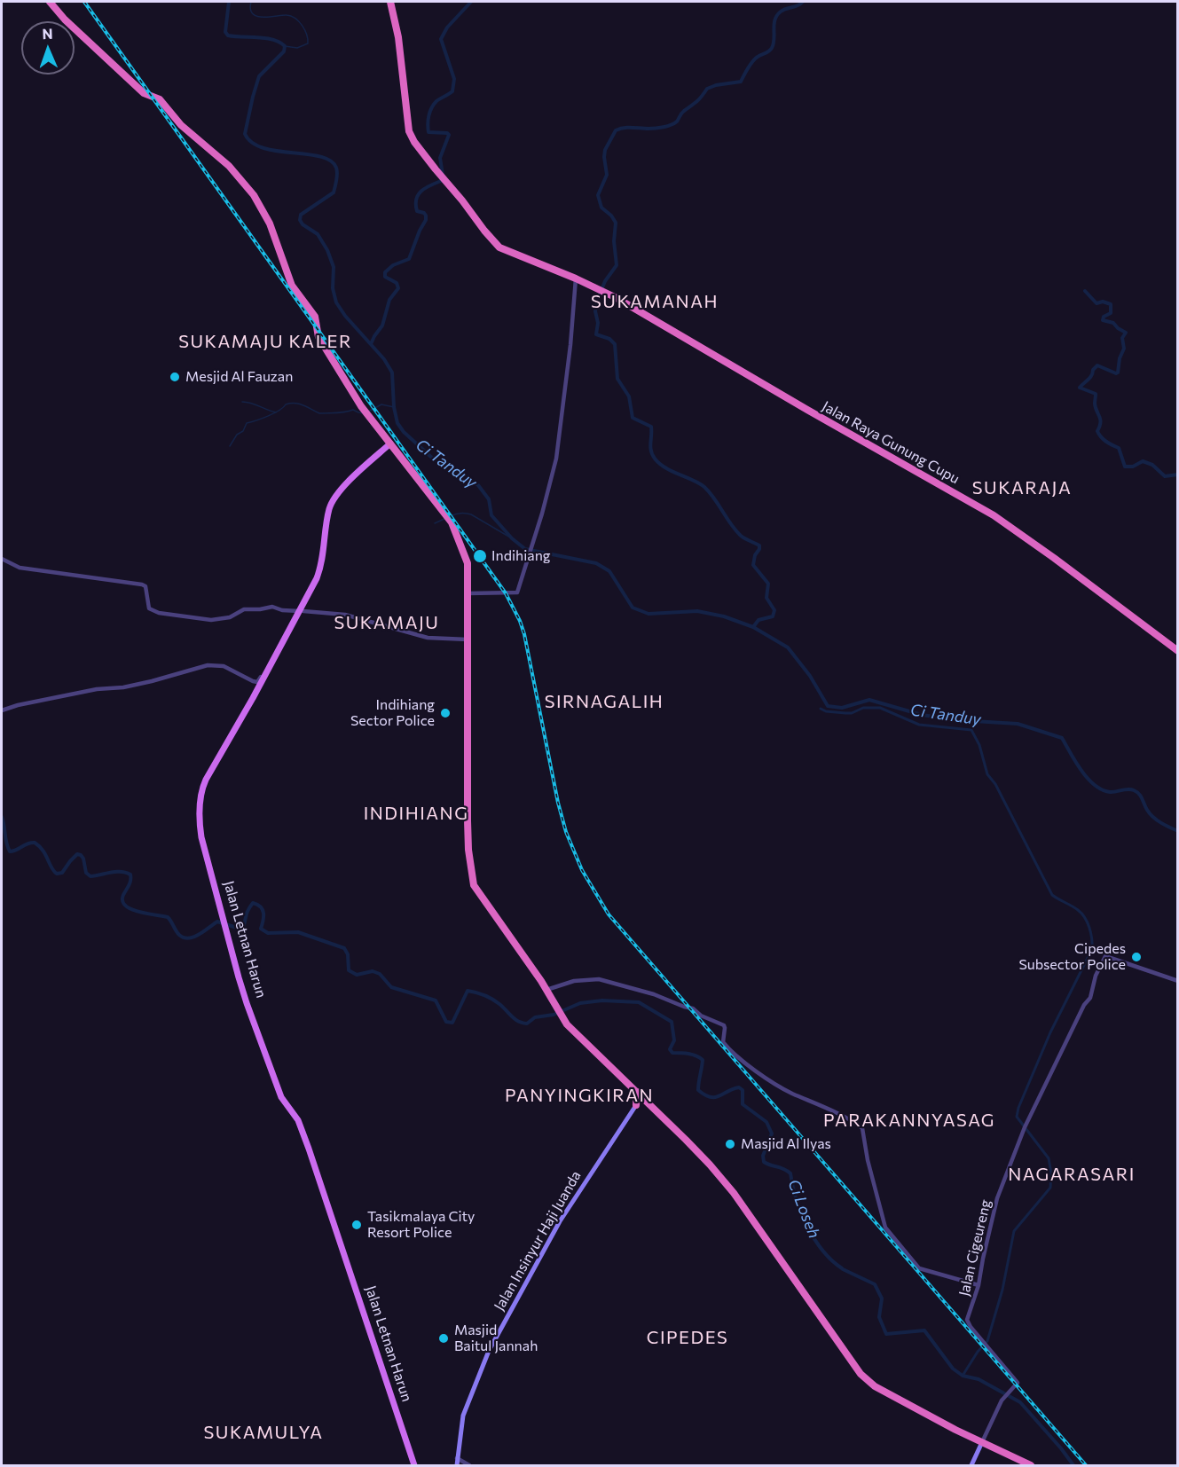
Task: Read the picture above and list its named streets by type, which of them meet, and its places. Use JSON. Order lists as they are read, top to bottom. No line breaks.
{"streets":{"highway":["Jalan Raya Gunung Cupu"],"main road":["Jalan Letnan Harun","Jalan Insinyur Haji Juanda"],"street":["Jalan Cigeureng"]},"districts":["SUKAMANAH","SUKAMAJU KALER","SUKARAJA","SUKAMAJU","SIRNAGALIH","INDIHIANG","PANYINGKIRAN","PARAKANNYASAG","NAGARASARI","CIPEDES","SUKAMULYA"],"water":["Ci Tanduy","Ci Loseh"],"places":["Mesjid Al Fauzan","Indihiang","Indihiang Sector Police","Cipedes Subsector Police","Masjid Al Ilyas","Tasikmalaya City Resort Police","Masjid Baitul Jannah"],"north":"top"}
